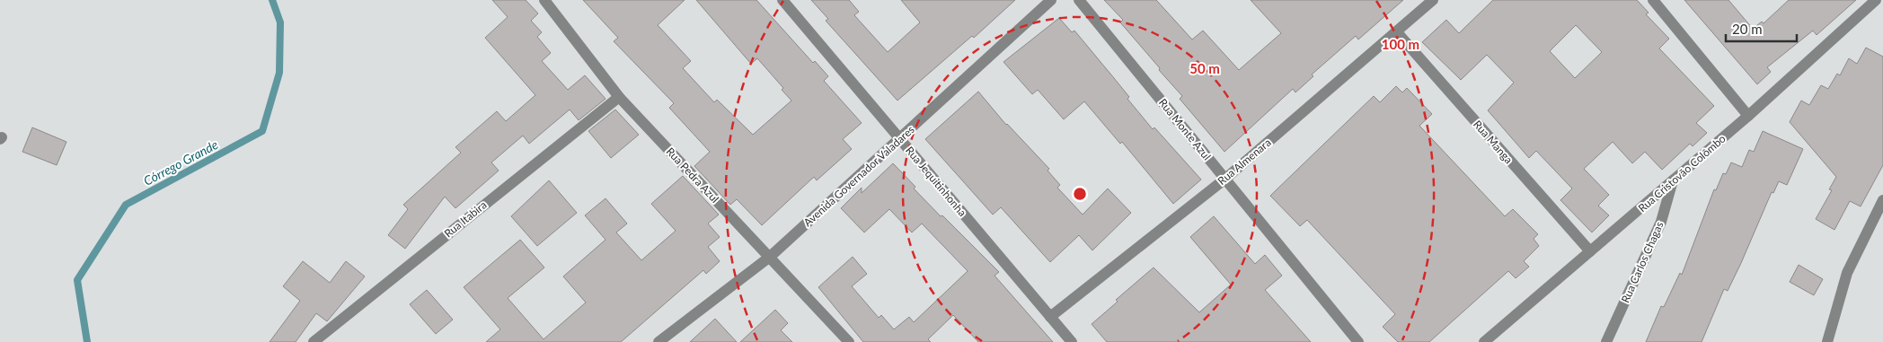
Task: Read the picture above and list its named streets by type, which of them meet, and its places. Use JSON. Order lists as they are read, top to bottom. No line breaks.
{"streets":{"street":["Rua Monte Azul","Rua Manga","Rua Almenara","Rua Cristovão Colômbo","Rua Pedra Azul","Avenida Governador Valadares","Rua Jequitinhonha","Rua Itabira","Rua Carlos Chagas"]},"crossings":[["Rua Monte Azul","Rua Almenara"],["Rua Manga","Rua Almenara"],["Rua Manga","Rua Cristovão Colômbo"],["Rua Almenara","Rua Jequitinhonha"],["Rua Cristovão Colômbo","Rua Carlos Chagas"],["Rua Pedra Azul","Avenida Governador Valadares"],["Rua Pedra Azul","Rua Itabira"],["Avenida Governador Valadares","Rua Jequitinhonha"]],"water":["Córrego Grande"],"scale_bar":"20 m","rings":["100 m","50 m"]}
